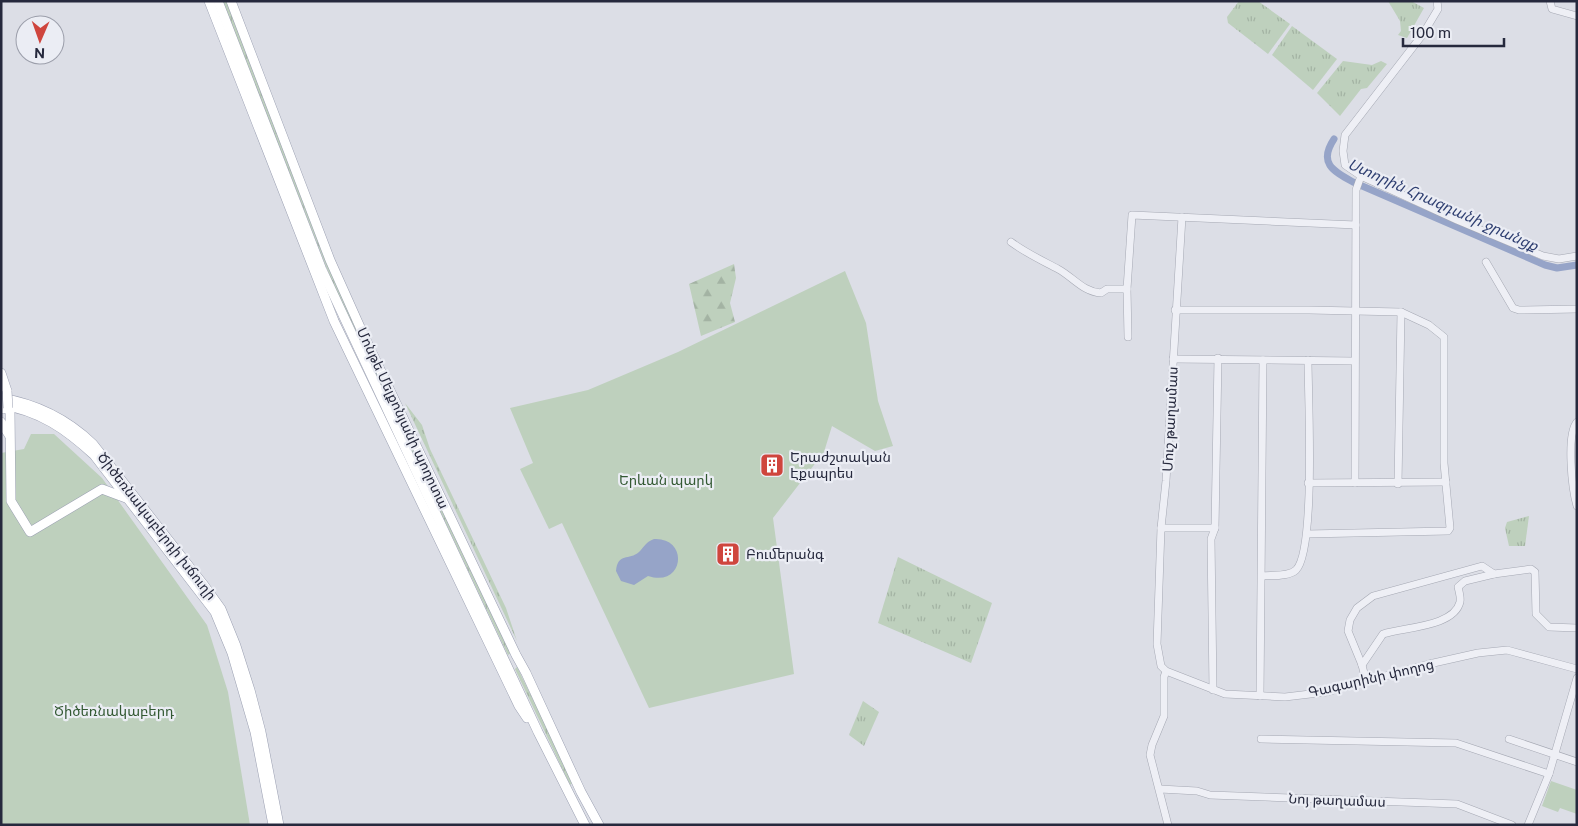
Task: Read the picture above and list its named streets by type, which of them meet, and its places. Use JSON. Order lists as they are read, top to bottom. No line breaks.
{"streets":{"main road":["Մոնթե Մելքոնյանի պողոտա","Ծիծեռնակաբերդի խճուղի"],"street":["Մուշ թաղամաս","Գագարինի փողոց","Նոյ թաղամաս"]},"crossings":[["Մուշ թաղամաս","Գագարինի փողոց"]],"water":["Ստորին Հրազդանի ջրանցք"],"parks":["Երևան պարկ","Ծիծեռնակաբերդ"],"places":{"building":["Երաժշտական Էքսպրես","Բումերանգ"]},"scale_bar":"100 m","north":"bottom"}
